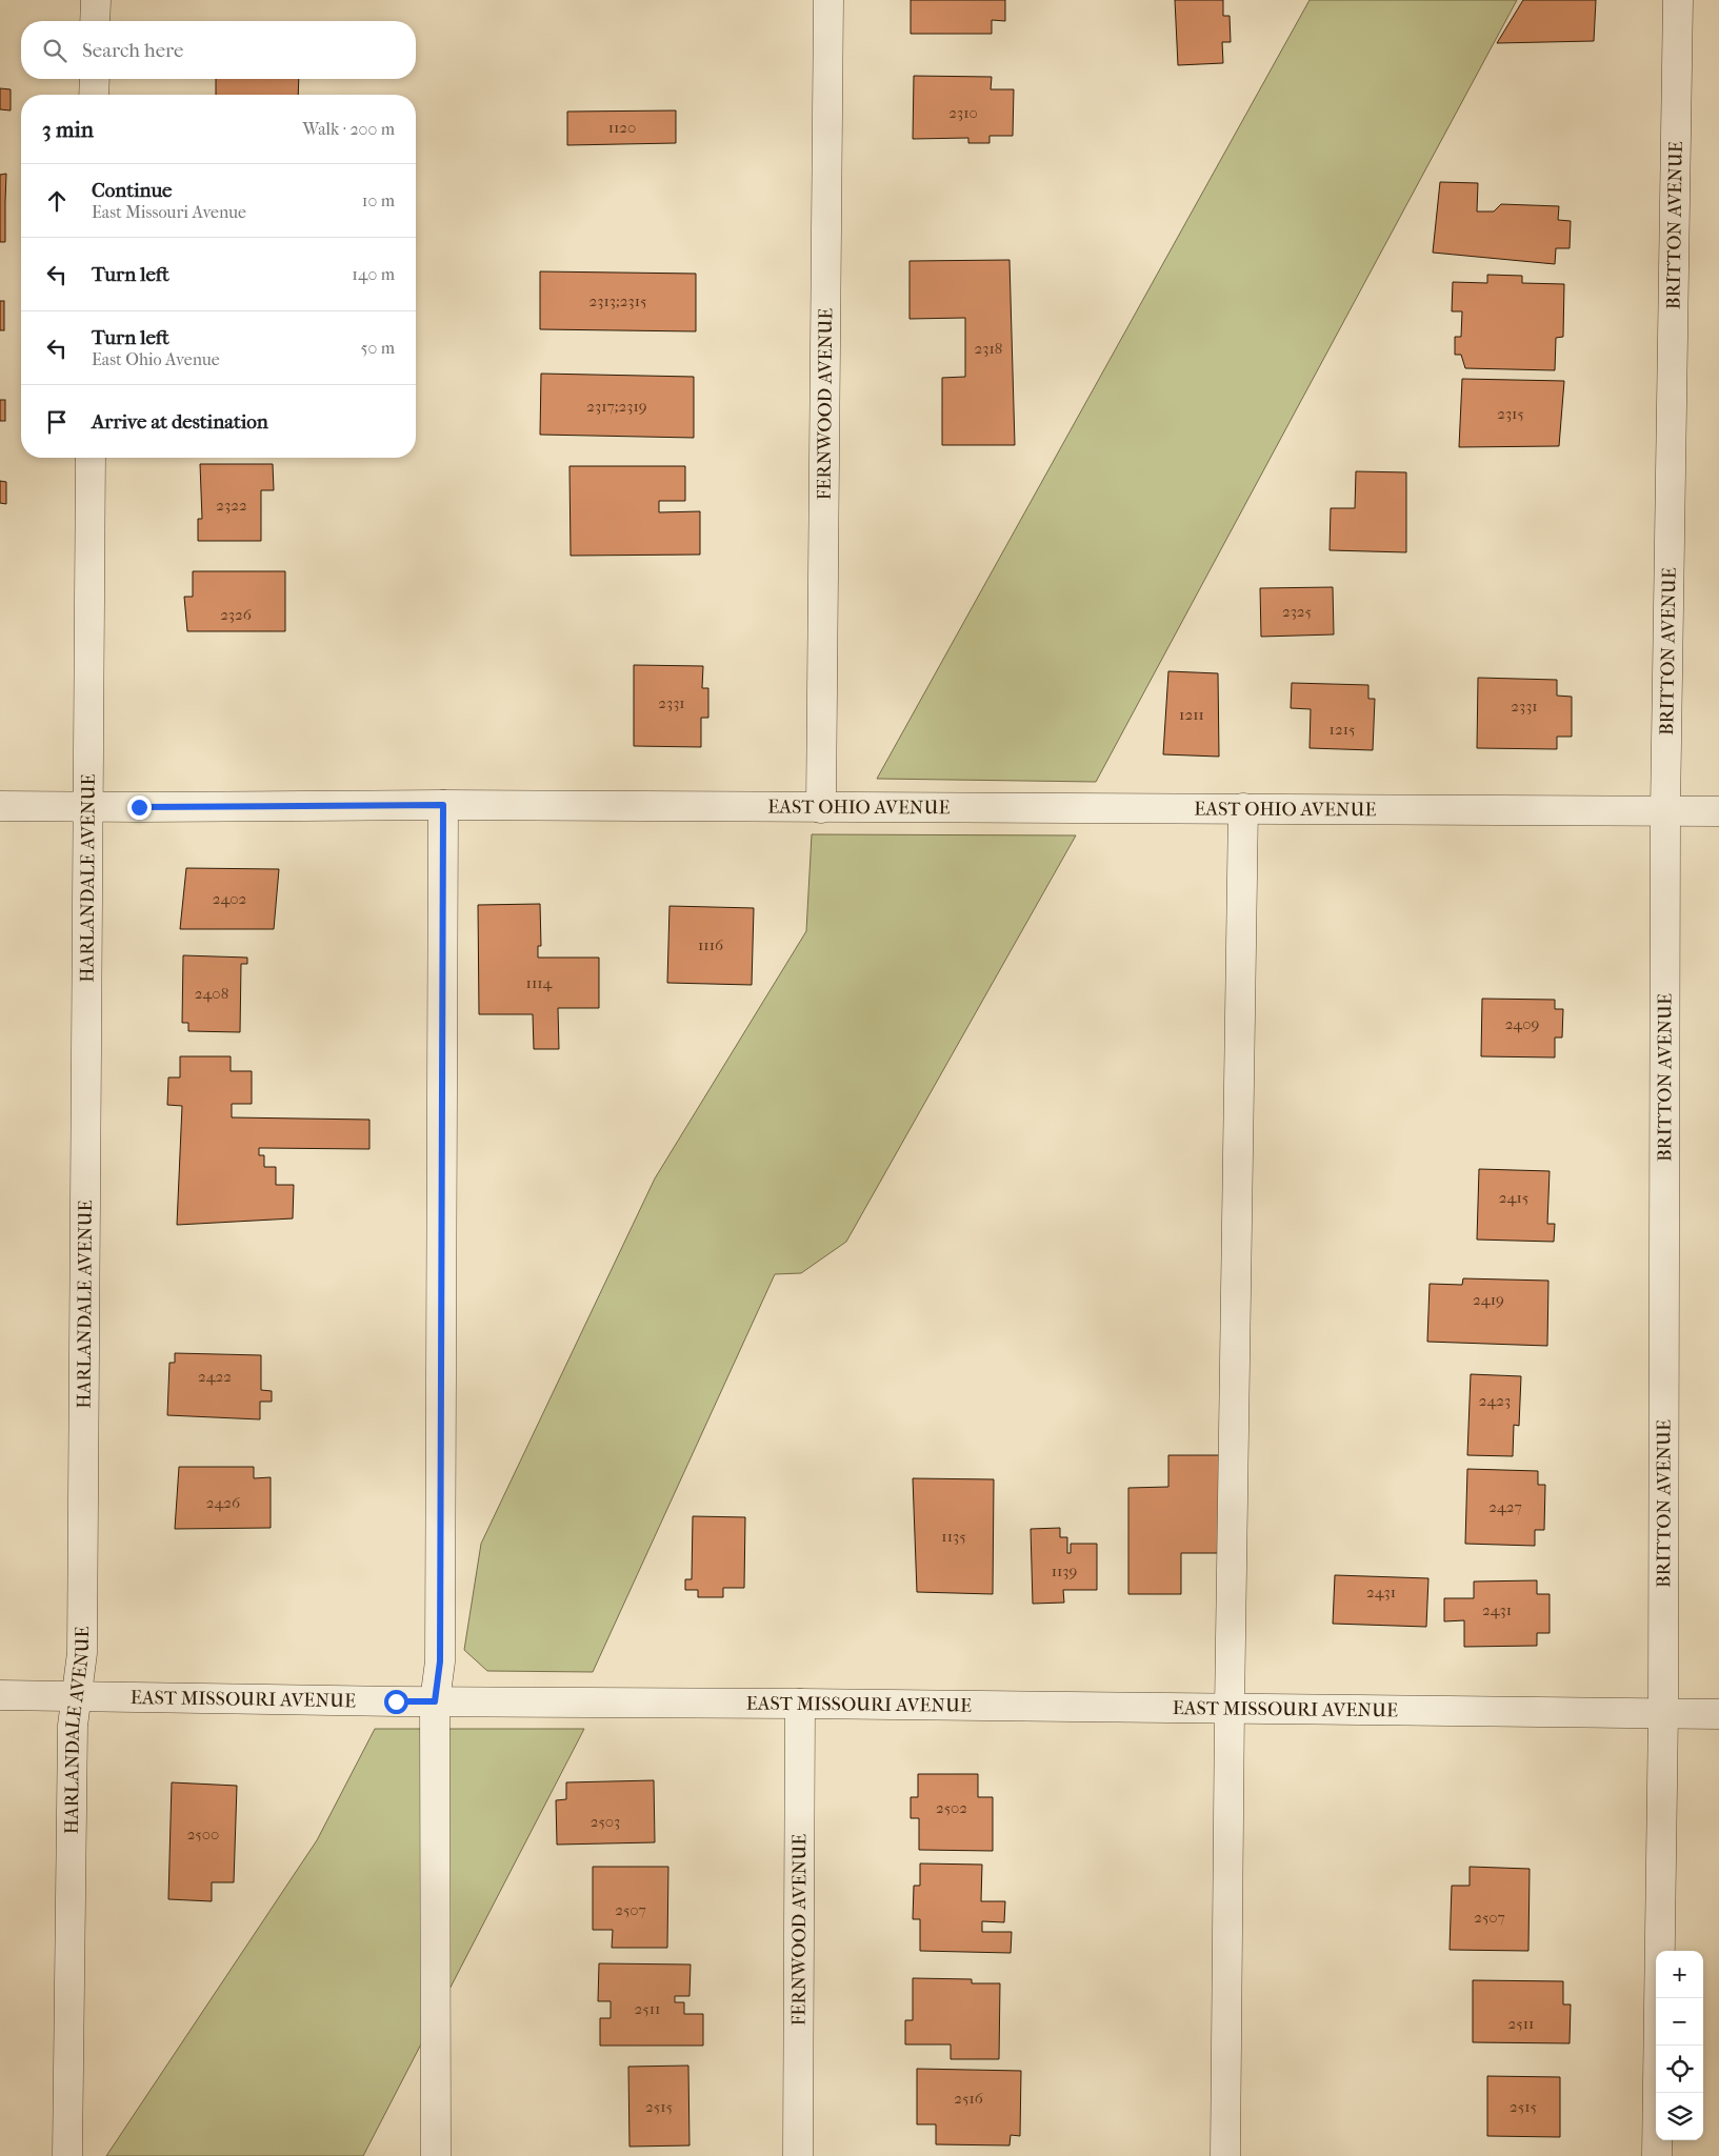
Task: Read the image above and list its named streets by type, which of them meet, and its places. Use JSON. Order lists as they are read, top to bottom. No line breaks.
{"streets":{"street":["BRITTON AVENUE","FERNWOOD AVENUE","EAST OHIO AVENUE","HARLANDALE AVENUE","EAST MISSOURI AVENUE"]},"crossings":[["BRITTON AVENUE","EAST OHIO AVENUE"],["BRITTON AVENUE","EAST MISSOURI AVENUE"],["FERNWOOD AVENUE","EAST OHIO AVENUE"],["FERNWOOD AVENUE","EAST MISSOURI AVENUE"],["EAST OHIO AVENUE","HARLANDALE AVENUE"],["HARLANDALE AVENUE","EAST MISSOURI AVENUE"]],"house_numbers":["2310","1120","2313;2315","2318","2317;2319","2315","2322","2325","2326","2331","2331","1211","1215","2402","1116","1114","2408","2409","2415","2419","2422","2423","2426","2427","1135","1139","2431","2431","2502","2503","2500","2507","2507","2511","2511","2516","2515","2515"],"page":{"search":"Search here","heading":["3 min","Walk · 200 m"],"list":[["Continue","East Missouri Avenue","10 m"],["Turn left","140 m"],["Turn left","East Ohio Avenue","50 m"],"Arrive at destination"],"map_buttons":["+","−"]}}
